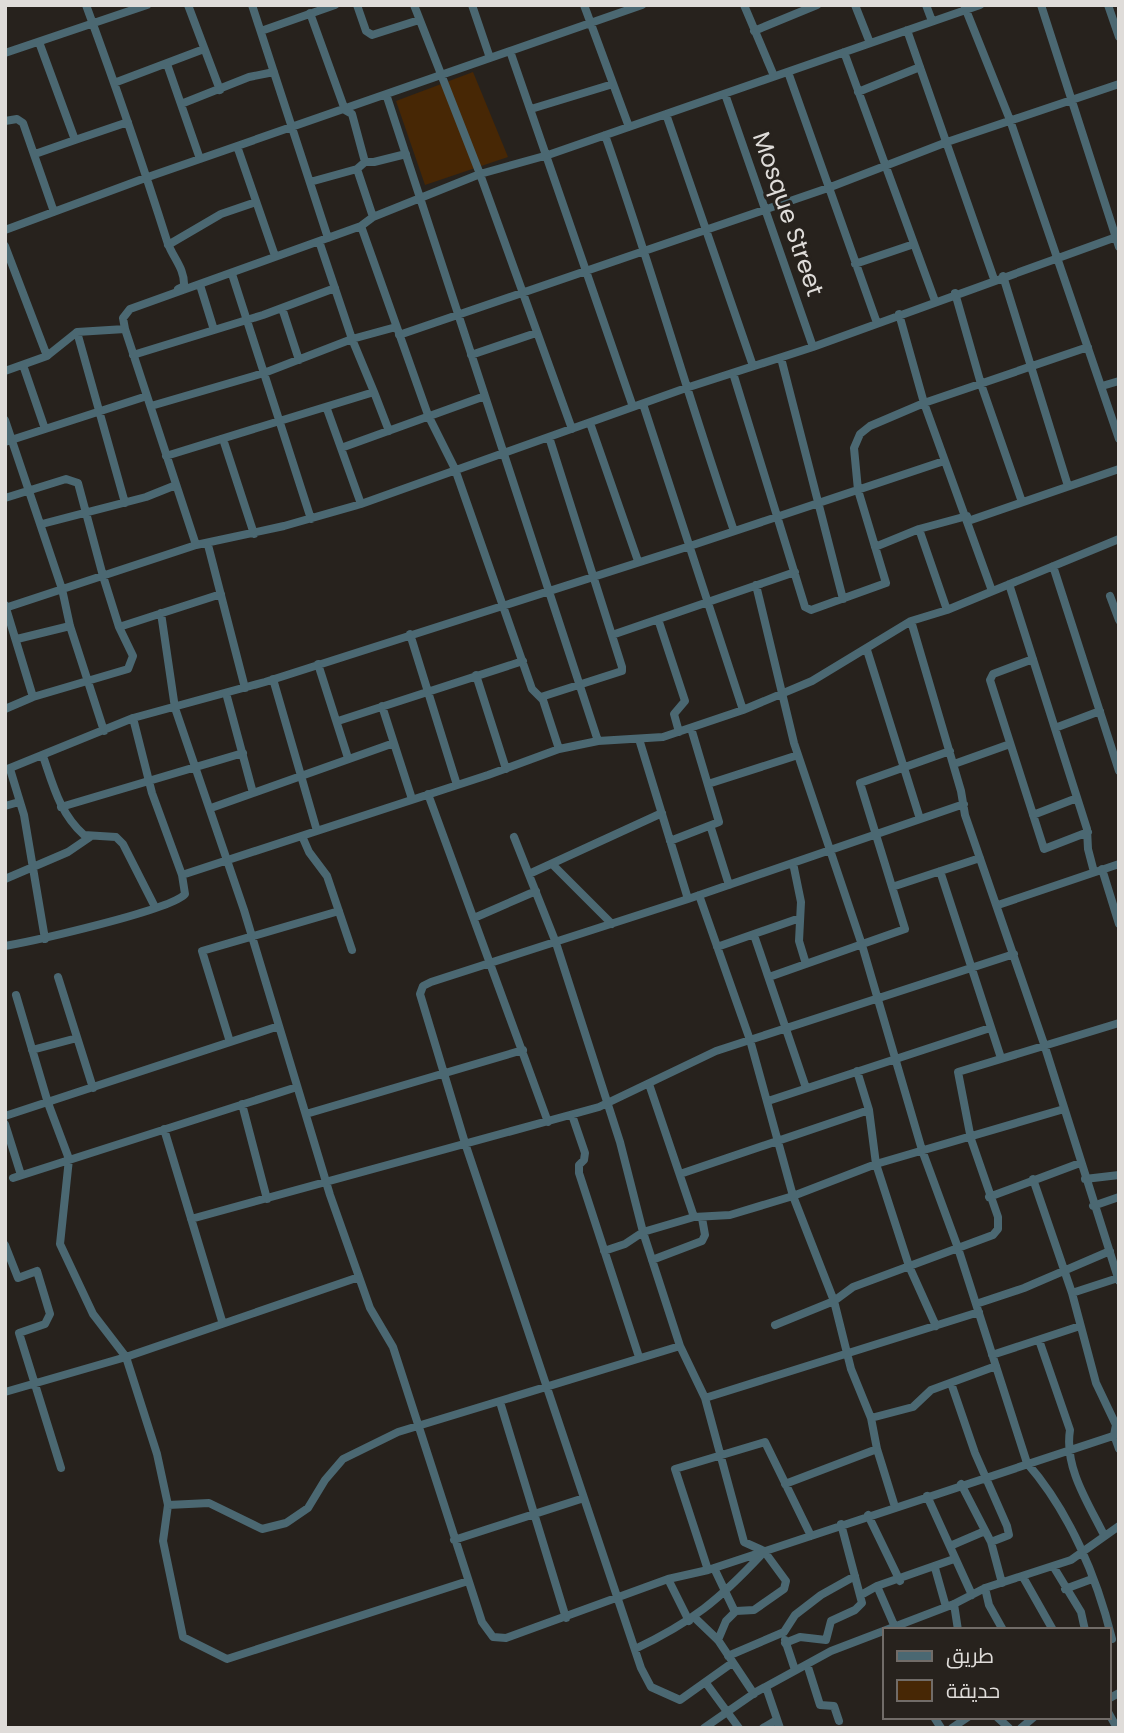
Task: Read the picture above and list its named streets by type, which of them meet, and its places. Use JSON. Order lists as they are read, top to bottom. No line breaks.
{"streets":{"street":["Mosque Street"]},"legend":["طريق","حديقة"]}
